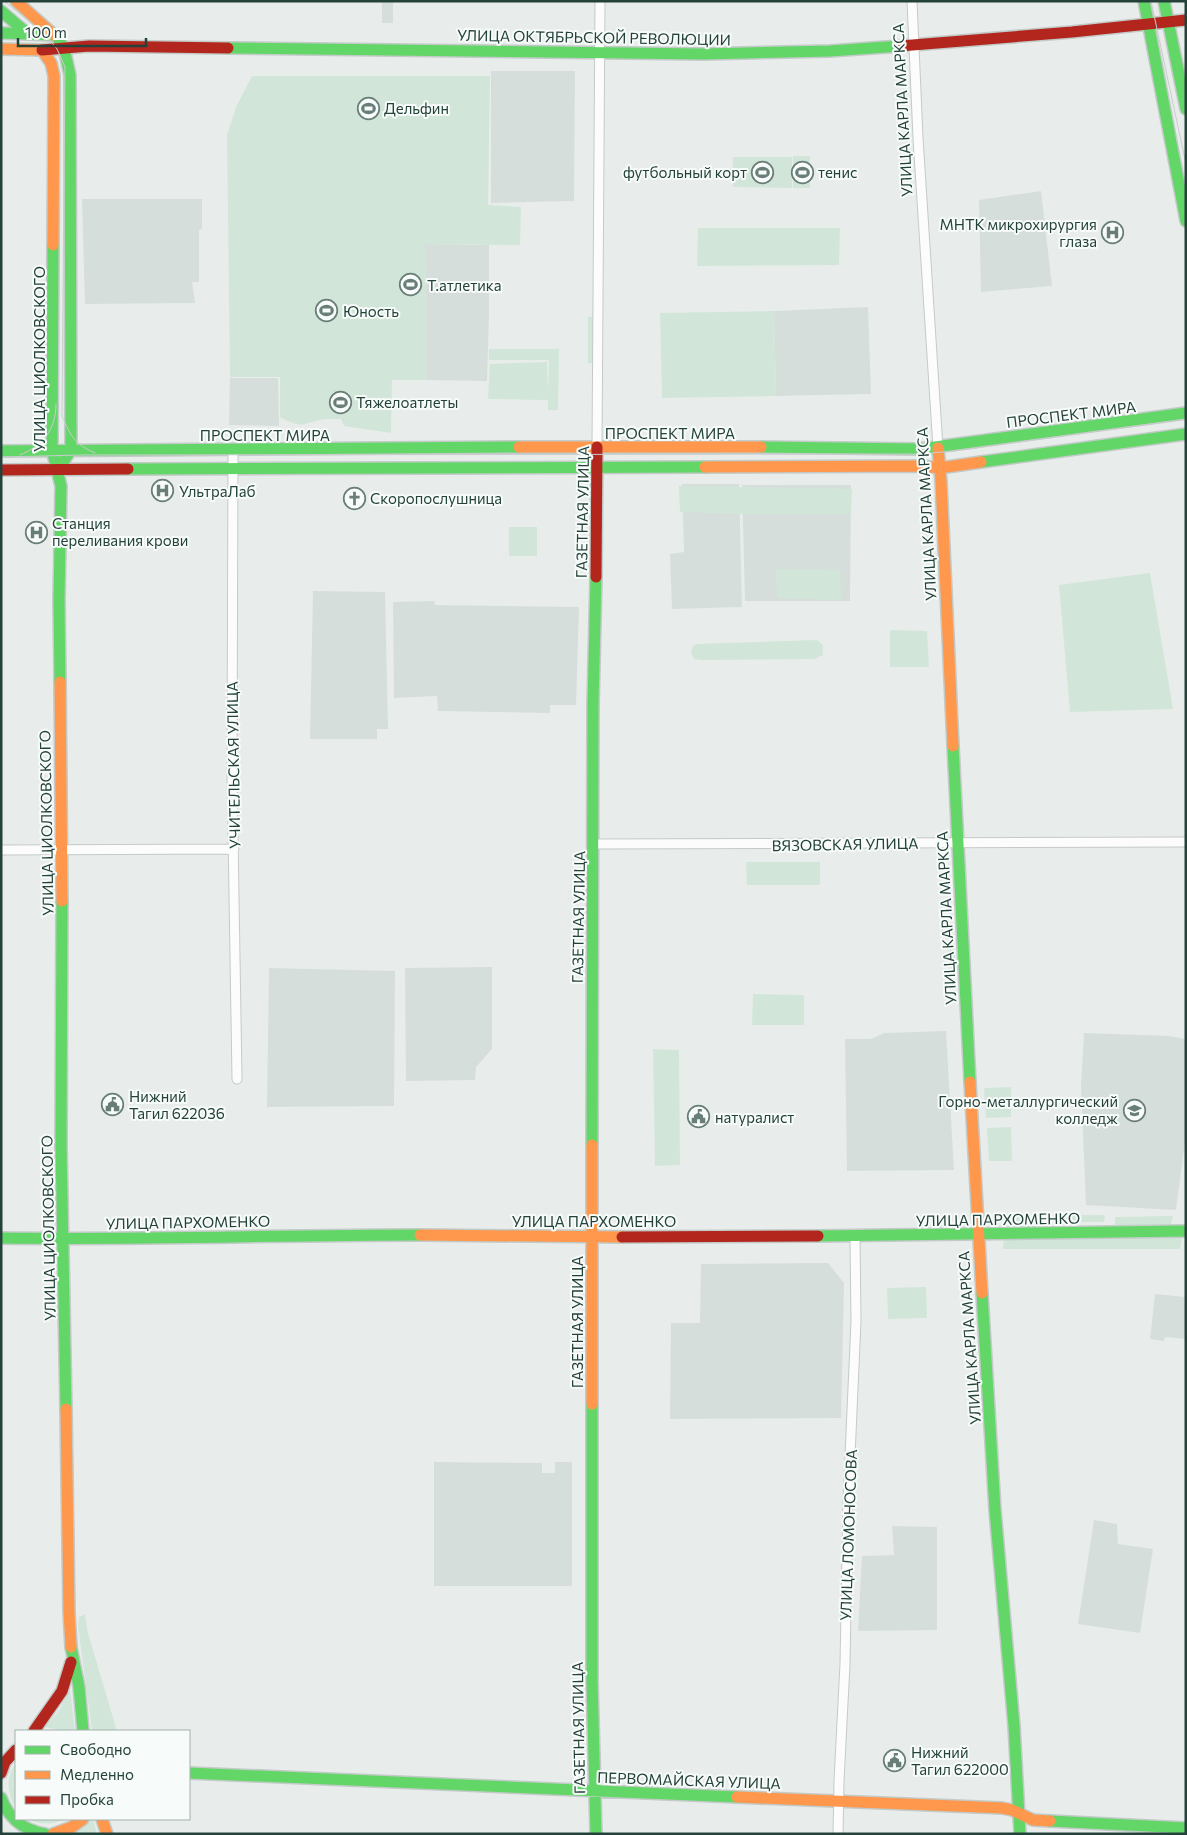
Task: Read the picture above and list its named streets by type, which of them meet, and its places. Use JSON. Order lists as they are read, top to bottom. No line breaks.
{"streets":{"main road":["УЛИЦА ОКТЯБРЬСКОЙ РЕВОЛЮЦИИ","УЛИЦА КАРЛА МАРКСА","УЛИЦА ЦИОЛКОВСКОГО","ПРОСПЕКТ МИРА","ГАЗЕТНАЯ УЛИЦА","УЛИЦА ПАРХОМЕНКО","ПЕРВОМАЙСКАЯ УЛИЦА"],"street":["УЧИТЕЛЬСКАЯ УЛИЦА","ВЯЗОВСКАЯ УЛИЦА","УЛИЦА ЛОМОНОСОВА"]},"crossings":[["УЛИЦА ОКТЯБРЬСКОЙ РЕВОЛЮЦИИ","УЛИЦА КАРЛА МАРКСА"],["УЛИЦА ОКТЯБРЬСКОЙ РЕВОЛЮЦИИ","УЛИЦА ЦИОЛКОВСКОГО"],["УЛИЦА ОКТЯБРЬСКОЙ РЕВОЛЮЦИИ","ГАЗЕТНАЯ УЛИЦА"],["УЛИЦА КАРЛА МАРКСА","ПРОСПЕКТ МИРА"],["УЛИЦА КАРЛА МАРКСА","ВЯЗОВСКАЯ УЛИЦА"],["УЛИЦА КАРЛА МАРКСА","УЛИЦА ПАРХОМЕНКО"],["УЛИЦА КАРЛА МАРКСА","ПЕРВОМАЙСКАЯ УЛИЦА"],["УЛИЦА ЦИОЛКОВСКОГО","ПРОСПЕКТ МИРА"],["УЛИЦА ЦИОЛКОВСКОГО","УЛИЦА ПАРХОМЕНКО"],["ПРОСПЕКТ МИРА","ГАЗЕТНАЯ УЛИЦА"],["ПРОСПЕКТ МИРА","УЧИТЕЛЬСКАЯ УЛИЦА"],["ГАЗЕТНАЯ УЛИЦА","ВЯЗОВСКАЯ УЛИЦА"],["ГАЗЕТНАЯ УЛИЦА","УЛИЦА ПАРХОМЕНКО"],["ГАЗЕТНАЯ УЛИЦА","ПЕРВОМАЙСКАЯ УЛИЦА"],["УЛИЦА ПАРХОМЕНКО","УЛИЦА ЛОМОНОСОВА"],["УЛИЦА ЛОМОНОСОВА","ПЕРВОМАЙСКАЯ УЛИЦА"]],"places":{"sports":["Дельфин","футбольный корт","тенис","Т.атлетика","Юность","Тяжелоатлеты"],"hospital":["МНТК микрохирургия глаза","УльтраЛаб","Станция переливания крови"],"church":["Скоропослушница"],"public building":["Нижний Тагил 622036","натуралист","Нижний Тагил 622000"],"school or university":["Горно-металлургический колледж"]},"legend":["Свободно","Медленно","Пробка"],"scale_bar":"100 m"}
